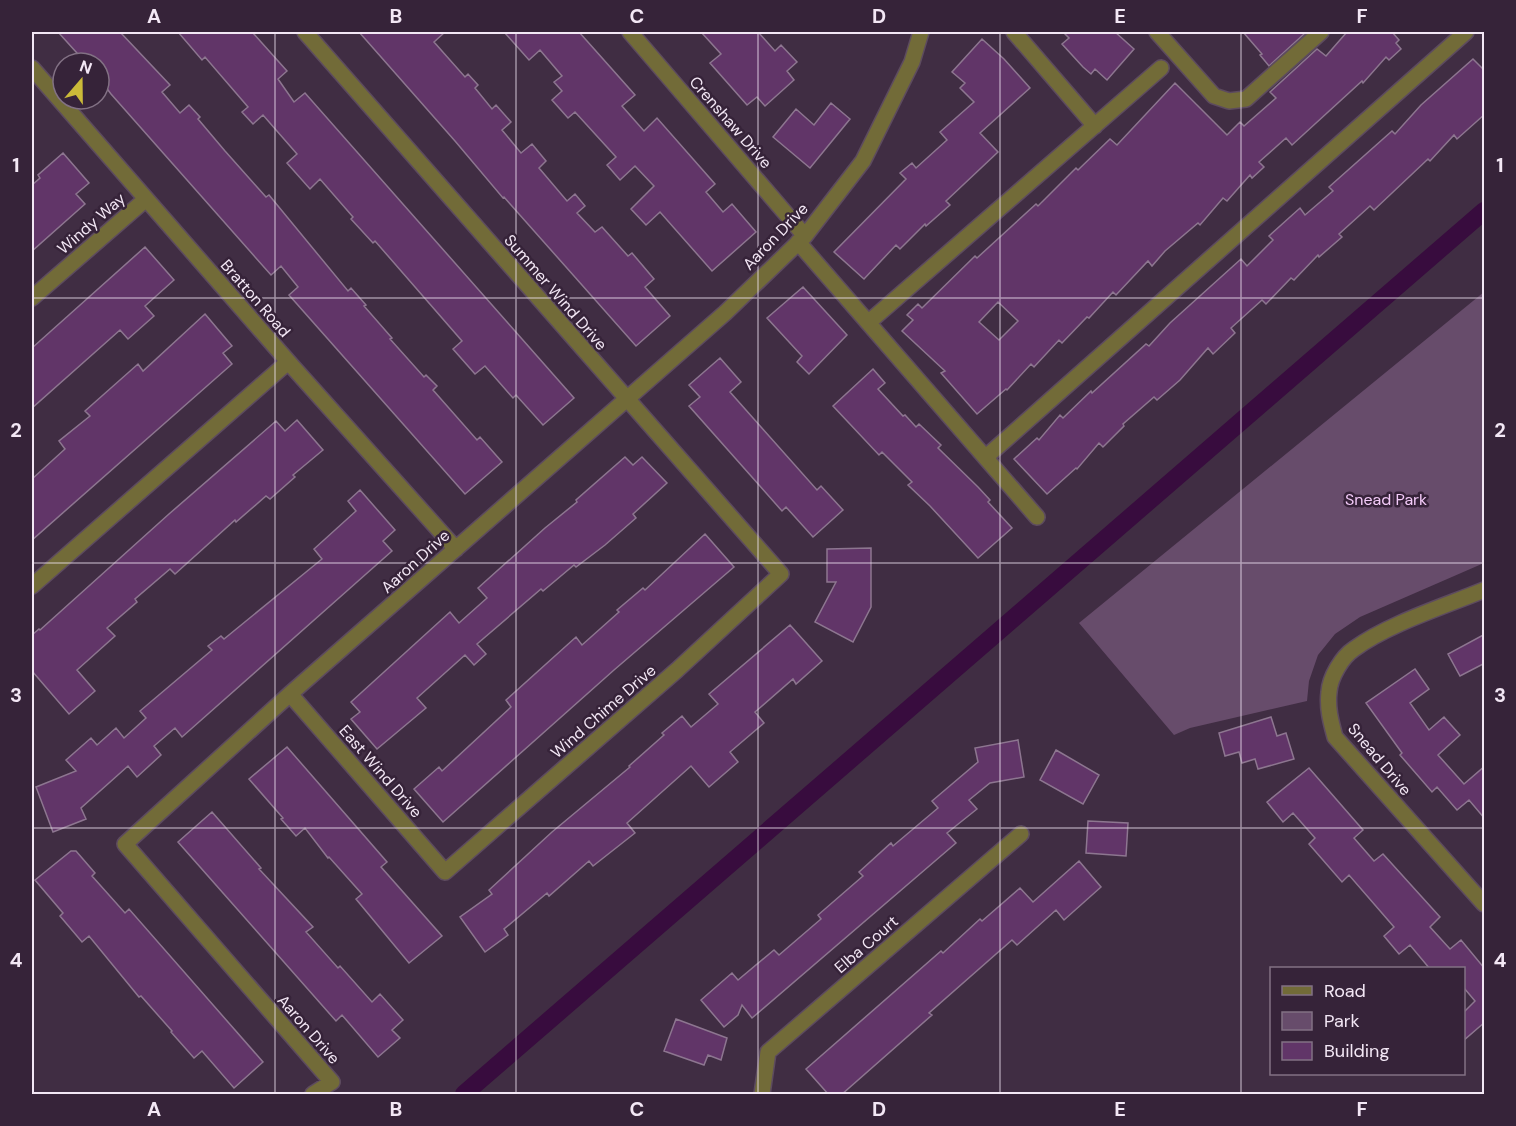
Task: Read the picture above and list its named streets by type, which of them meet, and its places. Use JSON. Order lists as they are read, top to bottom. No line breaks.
{"streets":{"street":["Crenshaw Drive","Windy Way","Aaron Drive","Summer Wind Drive","Bratton Road","Wind Chime Drive","Snead Drive","East Wind Drive","Elba Court"]},"crossings":[["Crenshaw Drive","Aaron Drive"],["Windy Way","Bratton Road"],["Aaron Drive","Summer Wind Drive"],["Aaron Drive","Bratton Road"],["Aaron Drive","East Wind Drive"],["Summer Wind Drive","Wind Chime Drive"],["Wind Chime Drive","East Wind Drive"]],"parks":["Snead Park"],"legend":["Road","Park","Building"],"north":"top","grid":{"columns":["A","B","C","D","E","F"],"rows":["1","2","3","4"]}}
